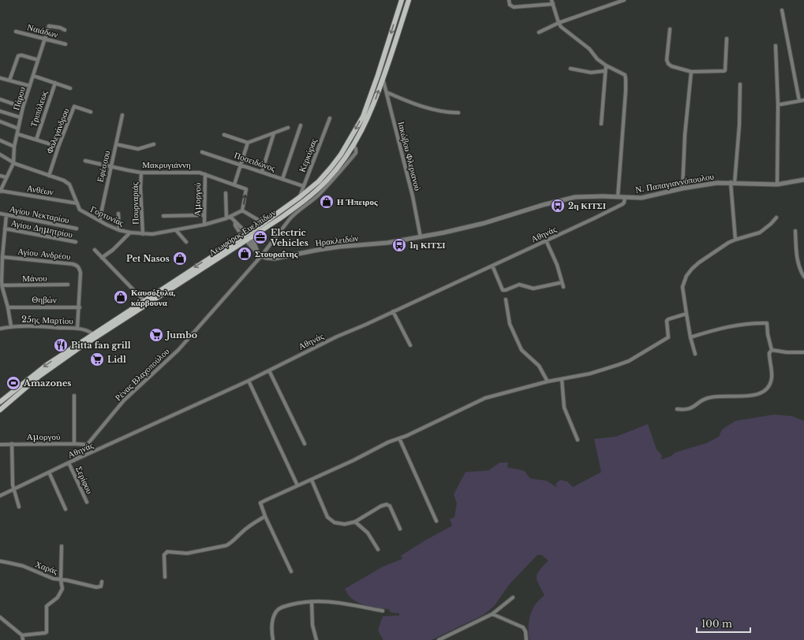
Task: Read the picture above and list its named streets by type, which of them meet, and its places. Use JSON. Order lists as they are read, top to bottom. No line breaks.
{"streets":{"main road":["Λεωφόρος Ευελπίδων"],"street":["Ναιάδων","Πάρου","Τριπόλεως","Φολεγάνδρου","Κερκύρας","Ιακώβου Φλεριανού","Ποσειδώνος","Μακρυγιάννη","Εφέσσου","Ν. Παπαγιαννόπουλου","Ανθέων","Αμοργού","Πουρναριάς","Αγίου Νεκταρίου","Γορτυνίας","Αγίου Δημητρίου","Αθηνάς","Ηρακλειδών","Αγίου Ανδρέου","Μάνου","Θηβών","25ης Μαρτίου","Ρένας Βλαχοπούλου","Σερίφου","Χαράς"]},"crossings":[["Ναιάδων","Πάρου"],["Πάρου","Ανθέων"],["Πάρου","Γορτυνίας"],["Φολεγάνδρου","Γορτυνίας"],["Κερκύρας","Ποσειδώνος"],["Κερκύρας","Λεωφόρος Ευελπίδων"],["Ιακώβου Φλεριανού","Ν. Παπαγιαννόπουλου"],["Ιακώβου Φλεριανού","Λεωφόρος Ευελπίδων"],["Ιακώβου Φλεριανού","Ηρακλειδών"],["Μακρυγιάννη","Εφέσσου"],["Μακρυγιάννη","Αμοργού"],["Μακρυγιάννη","Πουρναριάς"],["Μακρυγιάννη","Γορτυνίας"],["Εφέσσου","Γορτυνίας"],["Ν. Παπαγιαννόπουλου","Αθηνάς"],["Ν. Παπαγιαννόπουλου","Ηρακλειδών"],["Ανθέων","Γορτυνίας"],["Αμοργού","Γορτυνίας"],["Αμοργού","Ρένας Βλαχοπούλου"],["Πουρναριάς","Γορτυνίας"],["Λεωφόρος Ευελπίδων","25ης Μαρτίου"],["Λεωφόρος Ευελπίδων","Ρένας Βλαχοπούλου"],["Αθηνάς","Ρένας Βλαχοπούλου"],["Αθηνάς","Σερίφου"],["Ηρακλειδών","Ρένας Βλαχοπούλου"],["Αγίου Ανδρέου","Θηβών"],["Αγίου Ανδρέου","25ης Μαρτίου"]],"places":{"shop":["Η Ήπειρος","Στουραΐτης","Pet Nasos","Καυσόξυλα, κάρβουνα"],"bus stop":["2η ΚΙΤΣΙ","1η ΚΙΤΣΙ"],"office":["Electric Vehicles"],"supermarket":["Jumbo","Lidl"],"restaurant":["Pitta fan grill"],"sports":["Amazones"]},"scale_bar":"100 m"}
